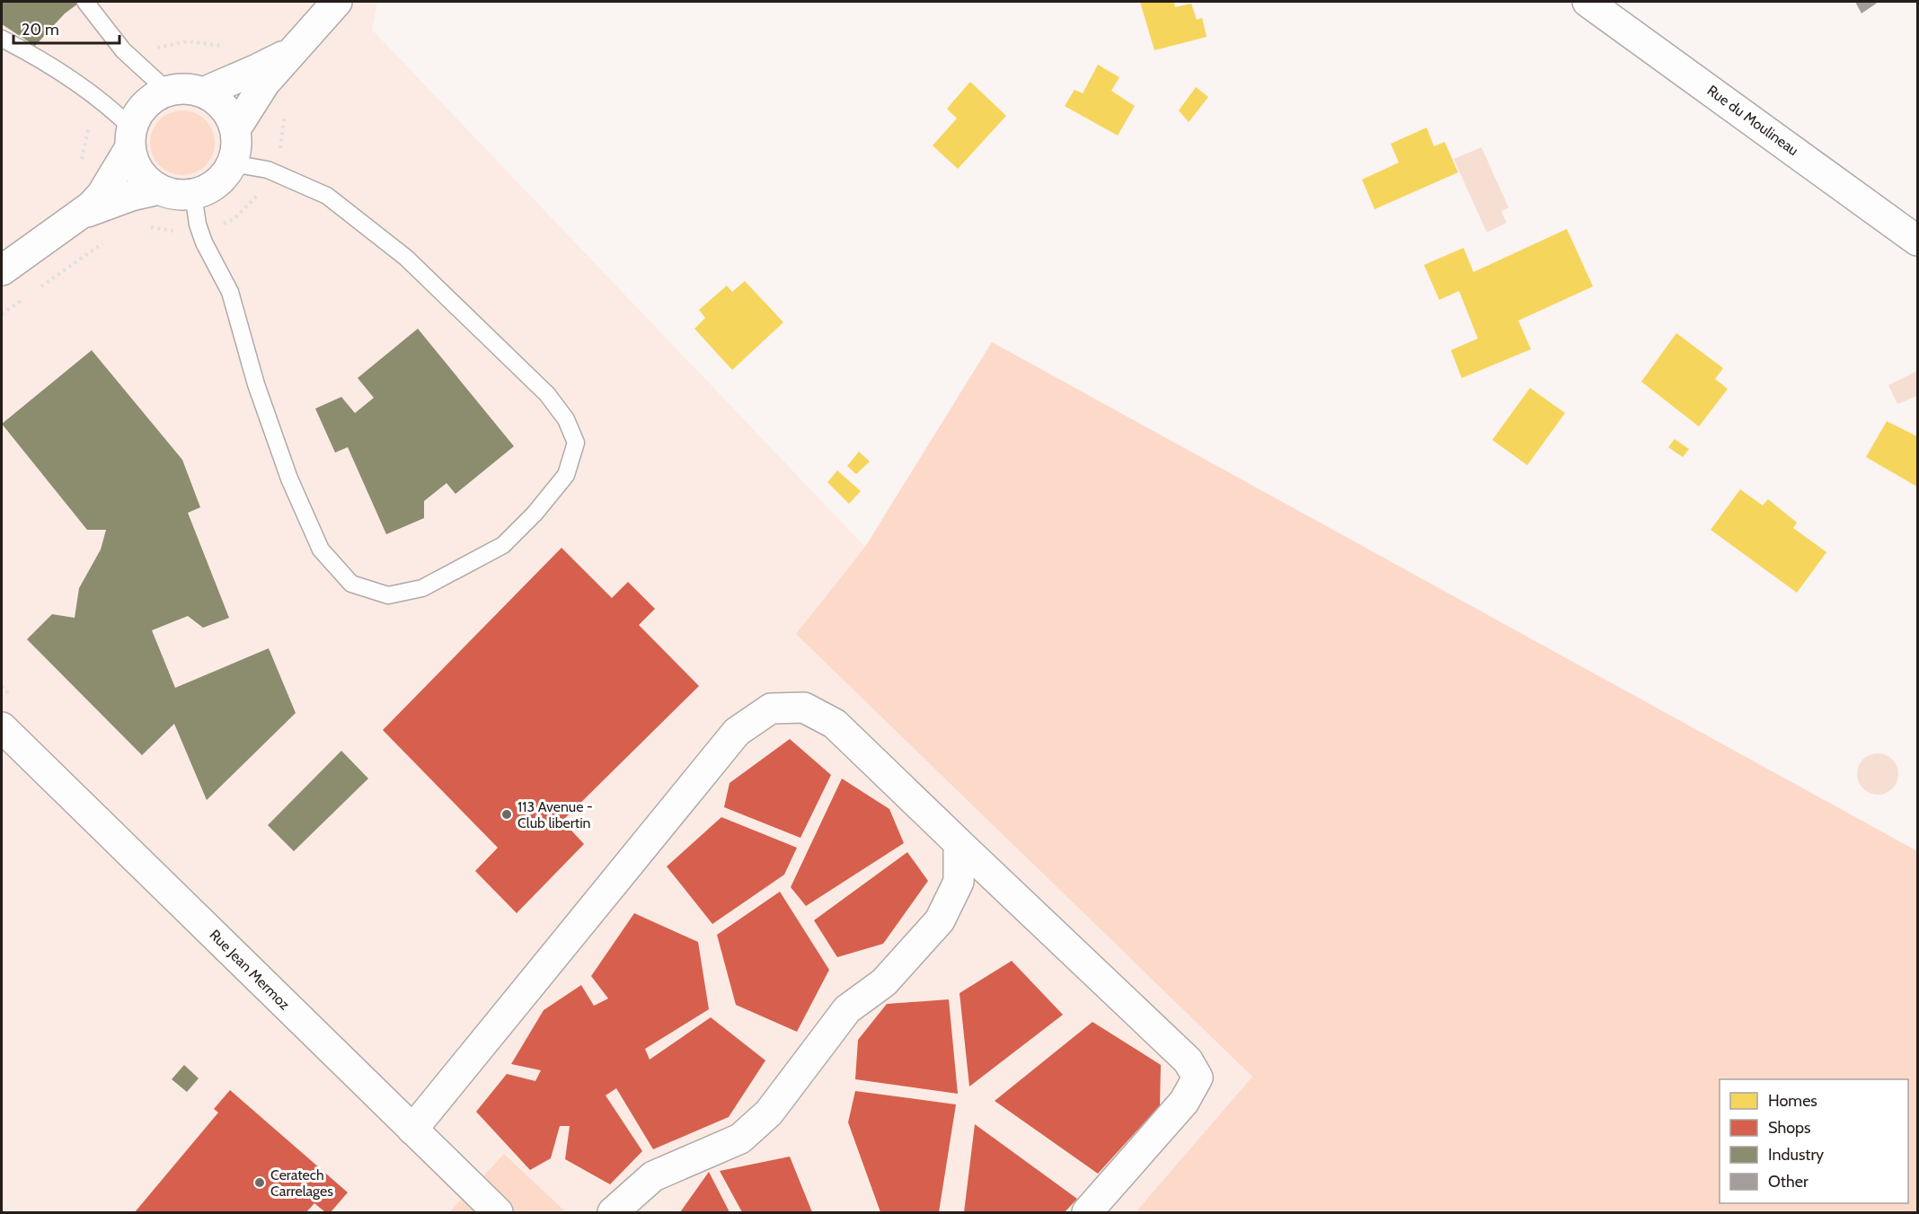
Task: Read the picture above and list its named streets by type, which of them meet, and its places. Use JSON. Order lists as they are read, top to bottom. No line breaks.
{"streets":{"street":["Rue du Moulineau","Rue Jean Mermoz"]},"places":["113 Avenue - Club libertin","Ceratech Carrelages"],"legend":["Homes","Shops","Industry","Other"],"scale_bar":"20 m"}
